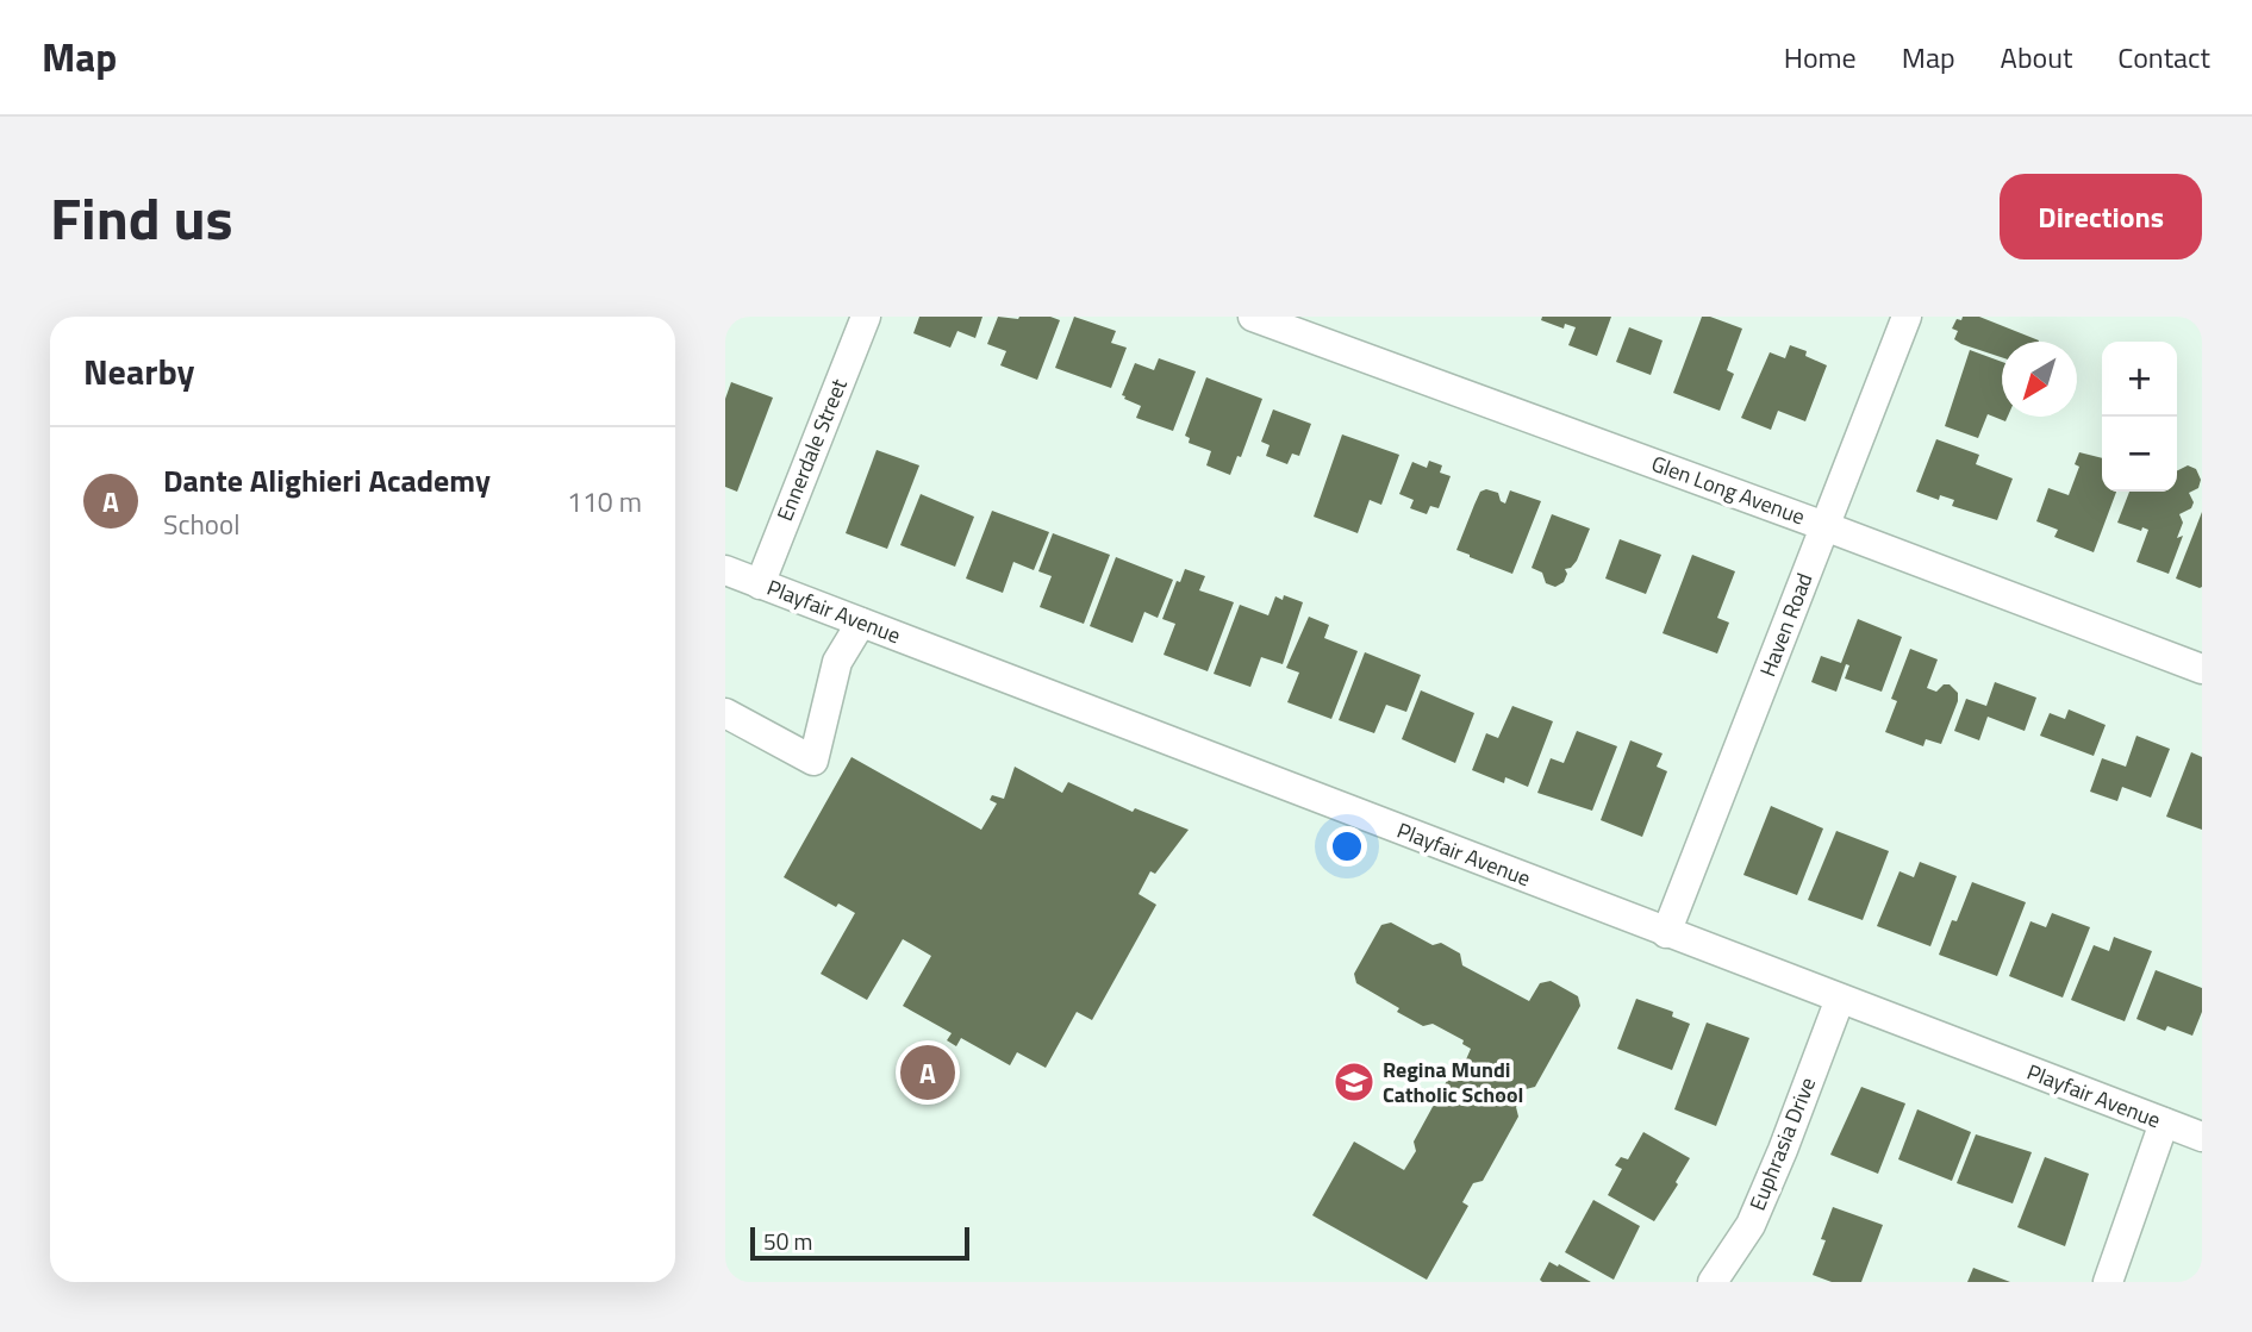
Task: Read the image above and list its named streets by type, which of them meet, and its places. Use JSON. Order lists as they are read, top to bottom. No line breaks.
{"streets":{"street":["Ennerdale Street","Glen Long Avenue","Playfair Avenue","Haven Road","Euphrasia Drive"]},"crossings":[["Ennerdale Street","Playfair Avenue"],["Glen Long Avenue","Haven Road"],["Playfair Avenue","Haven Road"],["Playfair Avenue","Euphrasia Drive"]],"places":{"school or university":["Regina Mundi Catholic School"]},"scale_bar":"50 m","north":"bottom left","page":{"header":"Map","nav":["Home","Map","About","Contact"],"title":"Find us","buttons":"Directions","heading":"Nearby","map_buttons":["+","−"],"list":[{"mark":"A","name":"Dante Alighieri Academy","note":"School","value":"110 m"}],"pins":"A","scale":"50 m"}}
